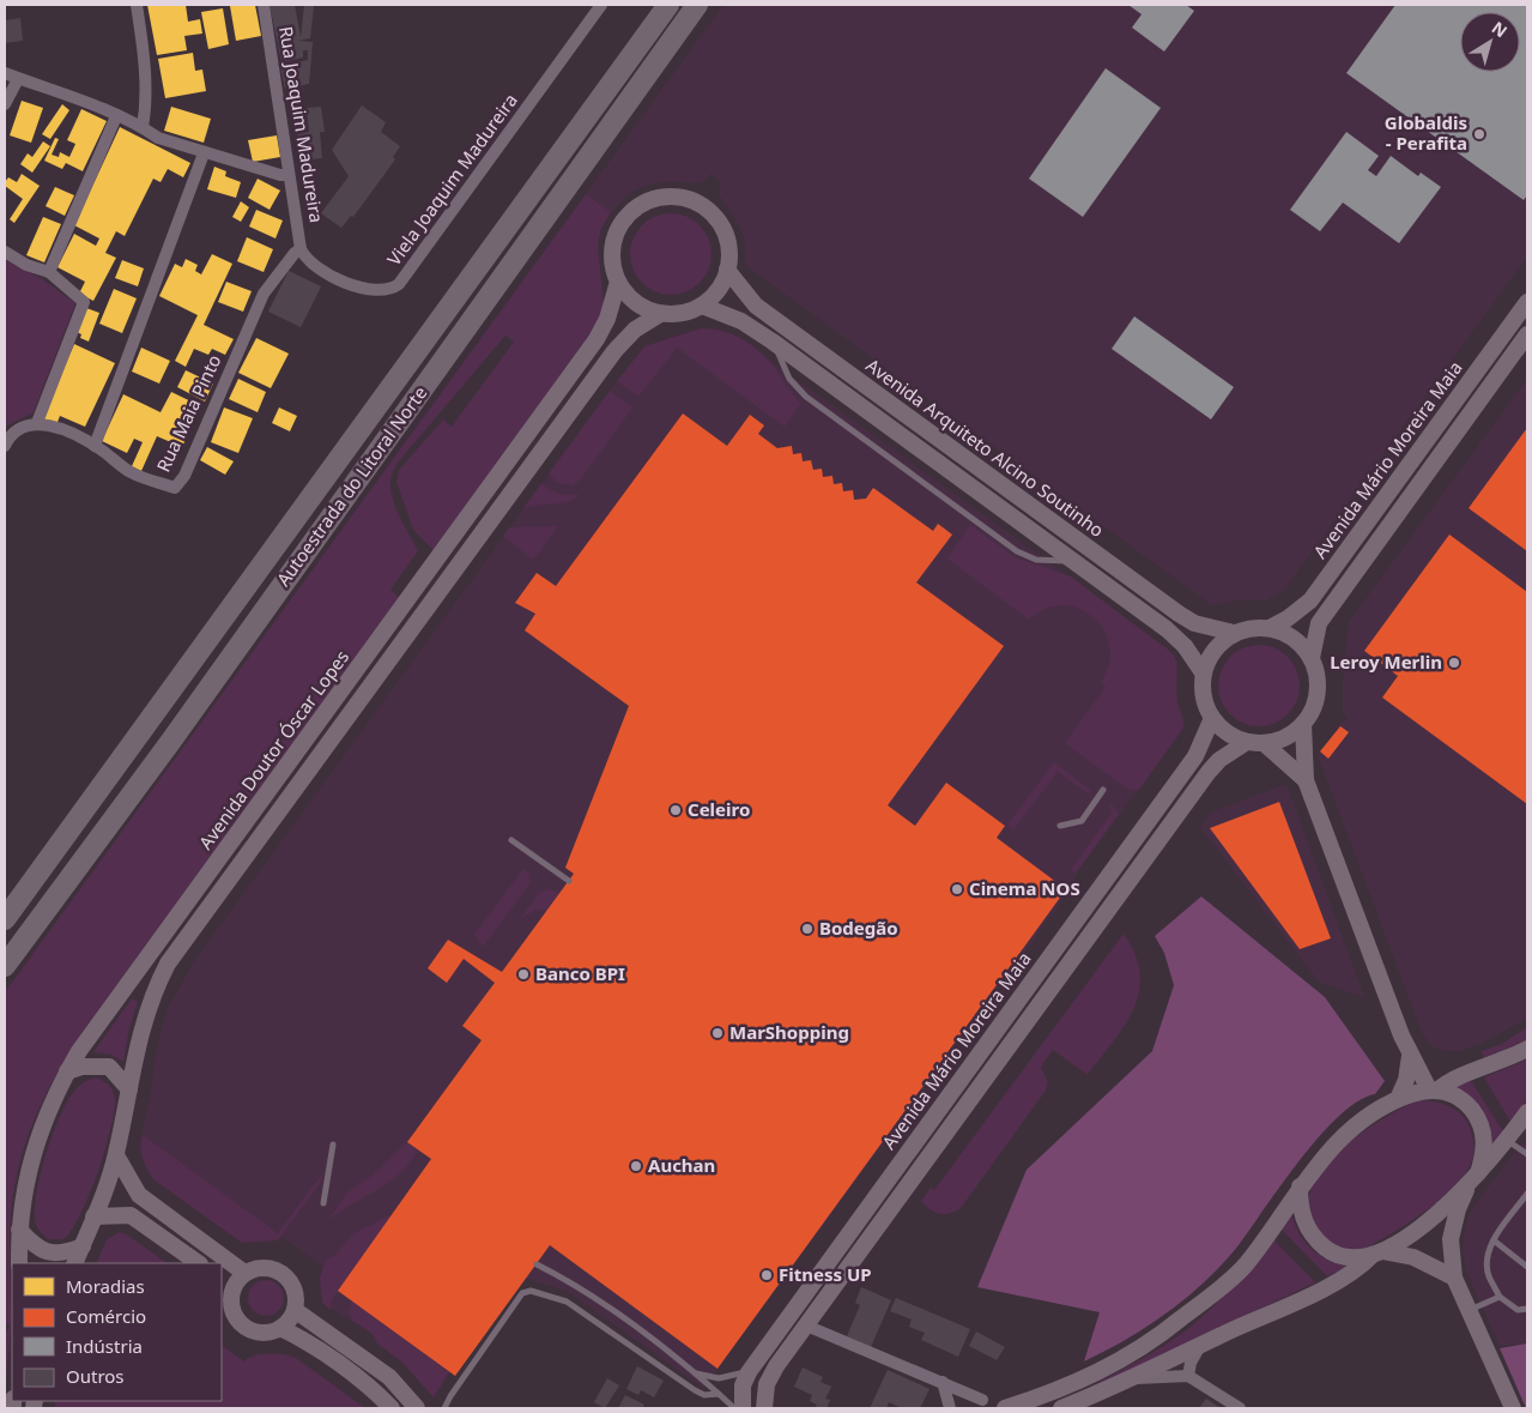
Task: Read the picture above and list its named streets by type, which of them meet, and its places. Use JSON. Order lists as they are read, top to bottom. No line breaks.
{"streets":{"highway":["Autoestrada do Litoral Norte"],"main road":["Avenida Arquiteto Alcino Soutinho","Avenida Mário Moreira Maia","Avenida Doutor Óscar Lopes"],"street":["Rua Joaquim Madureira","Viela Joaquim Madureira","Rua Maia Pinto"]},"crossings":[["Rua Joaquim Madureira","Viela Joaquim Madureira"],["Rua Joaquim Madureira","Rua Maia Pinto"],["Viela Joaquim Madureira","Rua Maia Pinto"],["Avenida Arquiteto Alcino Soutinho","Avenida Mário Moreira Maia"],["Avenida Arquiteto Alcino Soutinho","Avenida Doutor Óscar Lopes"]],"places":["Globaldis - Perafita","Leroy Merlin","Celeiro","Cinema NOS","Bodegão","Banco BPI","MarShopping","Auchan","Fitness UP"],"legend":["Moradias","Comércio","Indústria","Outros"],"north":"top right"}
